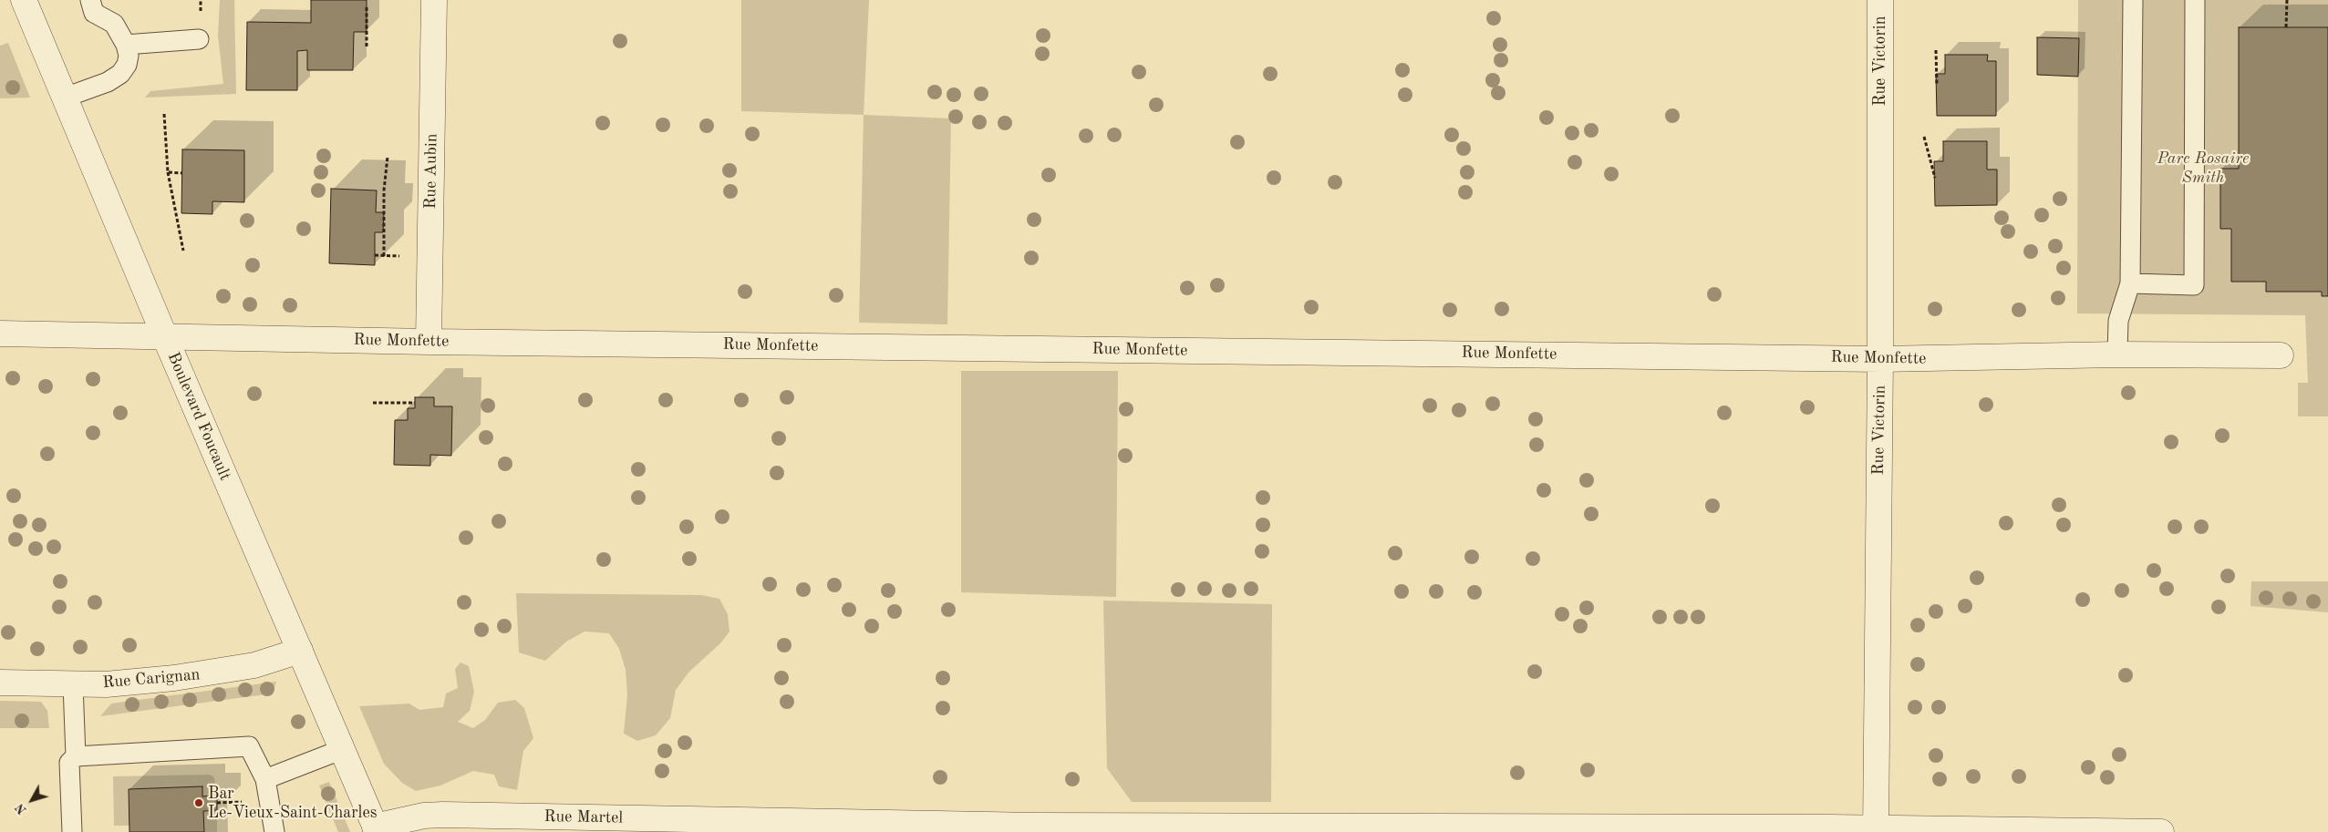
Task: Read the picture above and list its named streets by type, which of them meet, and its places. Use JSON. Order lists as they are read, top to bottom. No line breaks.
{"streets":{"street":["Rue Victorin","Rue Aubin","Rue Monfette","Boulevard Foucault","Rue Carignan","Rue Martel"]},"crossings":[["Rue Victorin","Rue Monfette"],["Rue Victorin","Rue Martel"],["Rue Aubin","Rue Monfette"],["Rue Monfette","Boulevard Foucault"],["Boulevard Foucault","Rue Carignan"],["Boulevard Foucault","Rue Martel"]],"parks":["Parc Rosaire Smith"],"places":["Bar Le-Vieux-Saint-Charles"],"north":"bottom left"}
